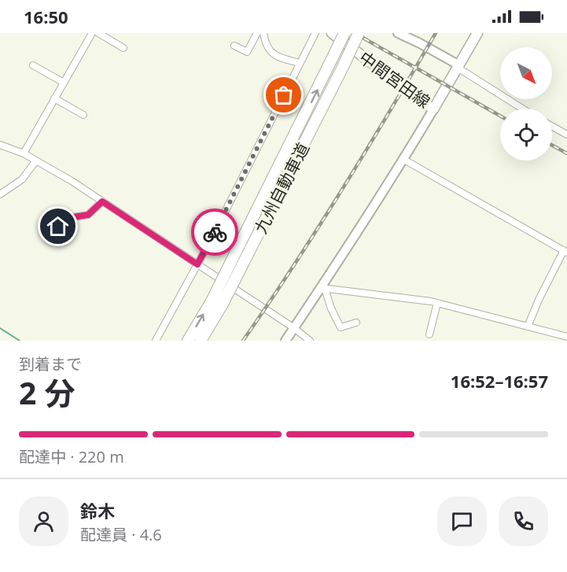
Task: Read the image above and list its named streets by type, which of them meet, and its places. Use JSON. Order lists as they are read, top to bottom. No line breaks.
{"streets":{"highway":["九州自動車道"],"main road":["中間宮田線"]},"north":"bottom right","page":{"status":"16:50","heading":["2 分","到着まで","16:52–16:57"],"panel":["鈴木","配達員 · 4.6"],"bar":"配達中 · 220 m"}}
